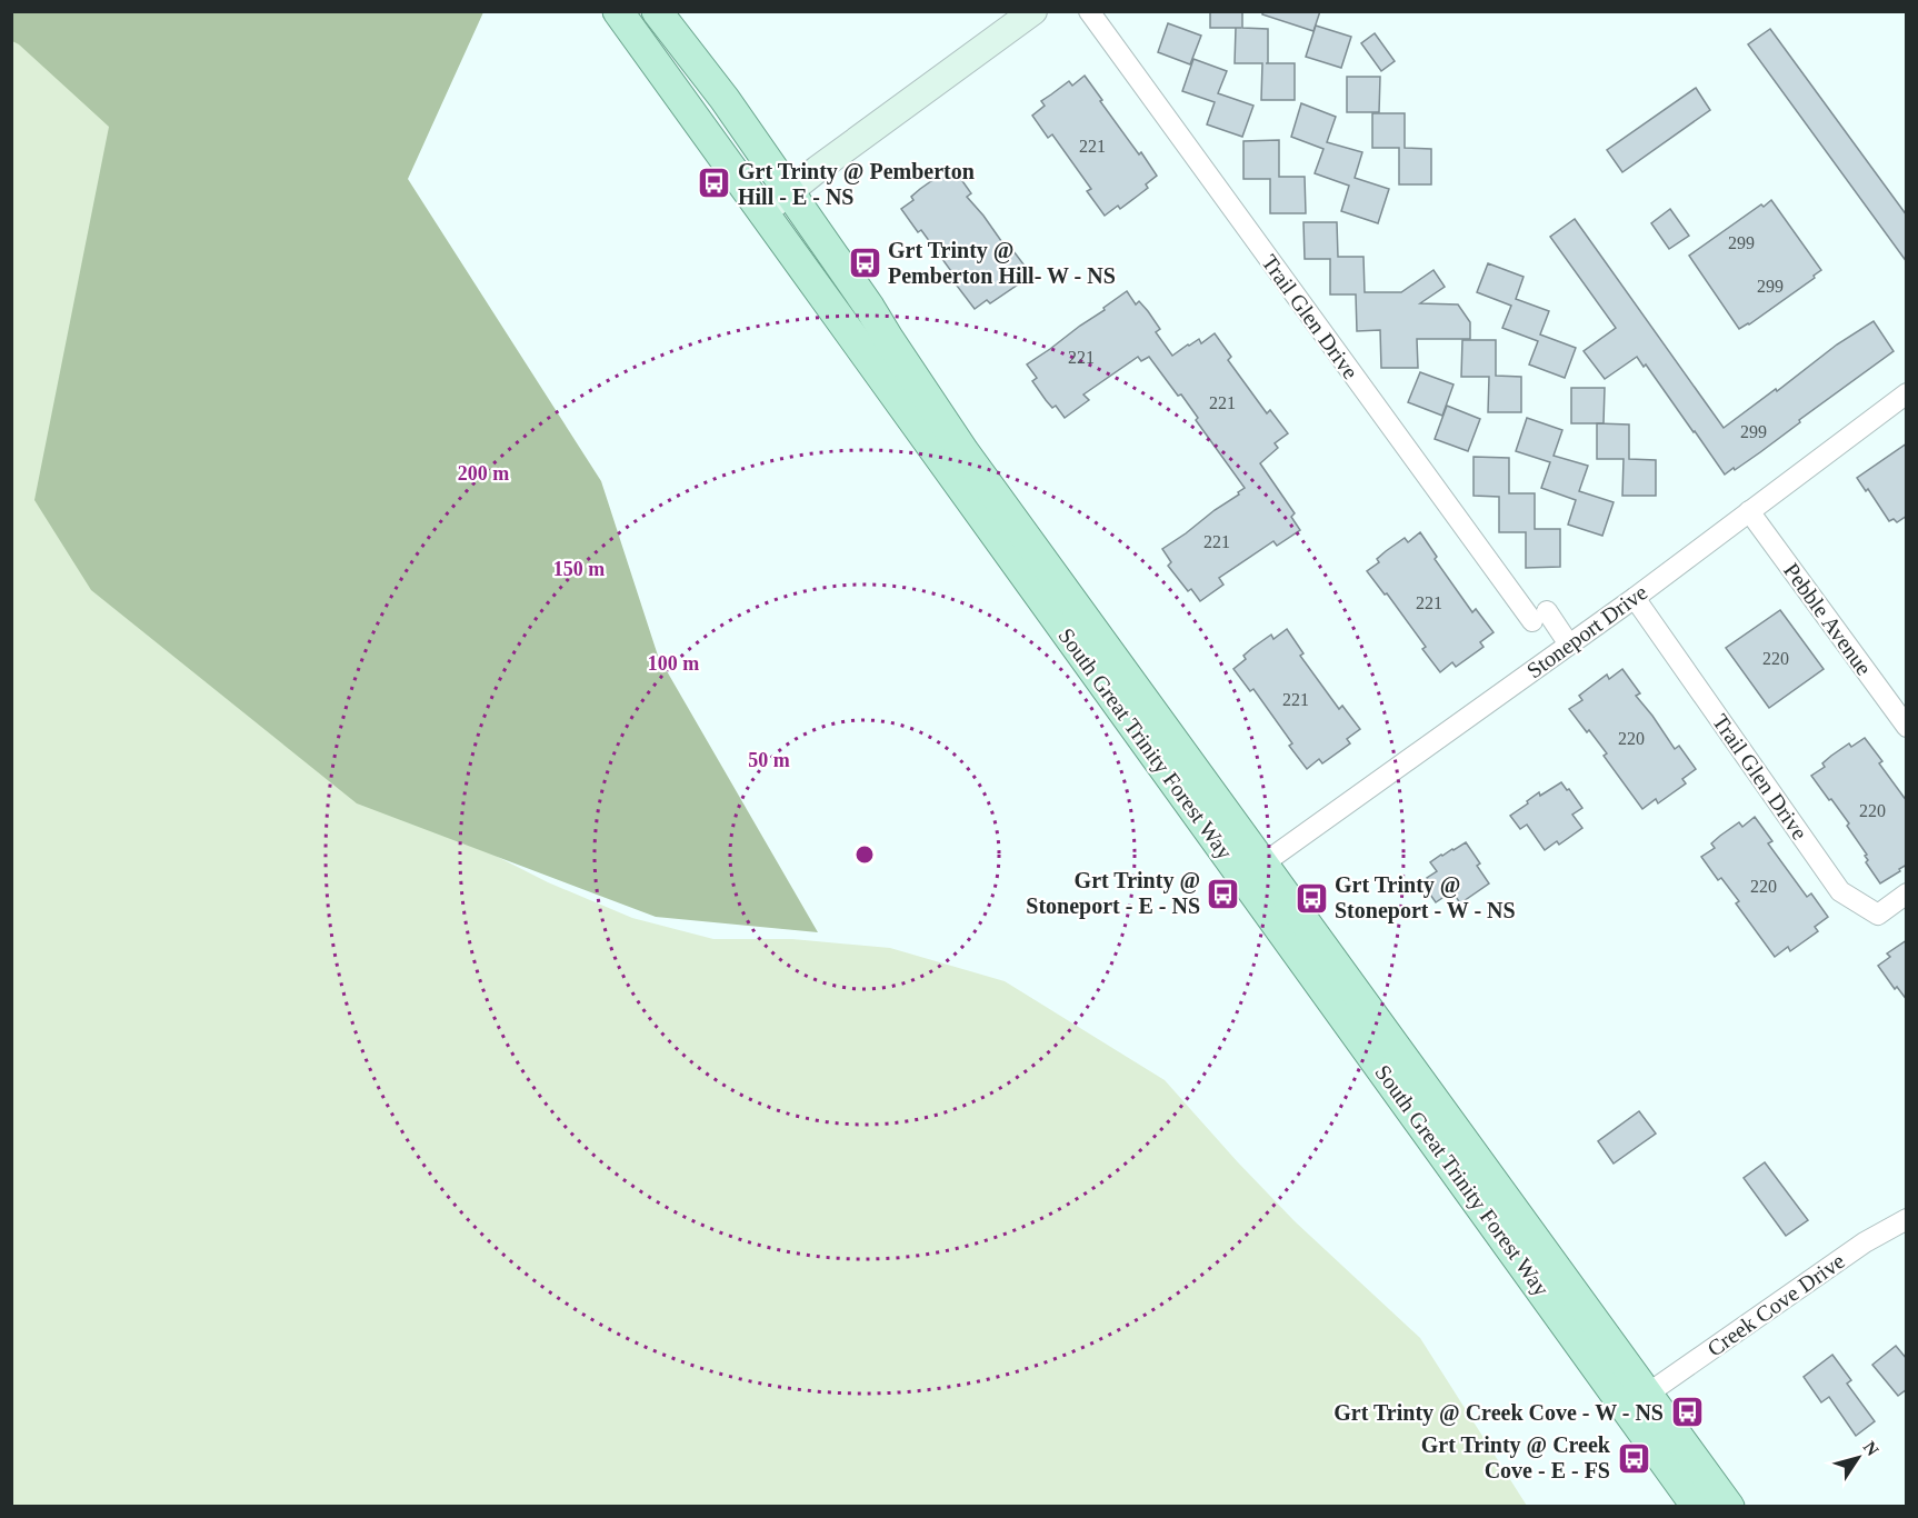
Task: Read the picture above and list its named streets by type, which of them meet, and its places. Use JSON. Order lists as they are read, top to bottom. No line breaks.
{"streets":{"main road":["South Great Trinity Forest Way"],"street":["Trail Glen Drive","Pebble Avenue","Stoneport Drive","Creek Cove Drive"]},"crossings":[["Trail Glen Drive","Stoneport Drive"],["Pebble Avenue","Stoneport Drive"],["Stoneport Drive","South Great Trinity Forest Way"],["South Great Trinity Forest Way","Creek Cove Drive"]],"places":{"bus stop":["Grt Trinty @ Pemberton Hill - E - NS","Grt Trinty @ Pemberton Hill- W - NS","Grt Trinty @ Stoneport - E - NS","Grt Trinty @ Stoneport - W - NS","Grt Trinty @ Creek Cove - W - NS","Grt Trinty @ Creek Cove - E - FS"]},"house_numbers":["221","299","299","221","221","299","221","221","220","221","220","220","220"],"north":"top right","rings":["200 m","150 m","100 m","50 m"]}
